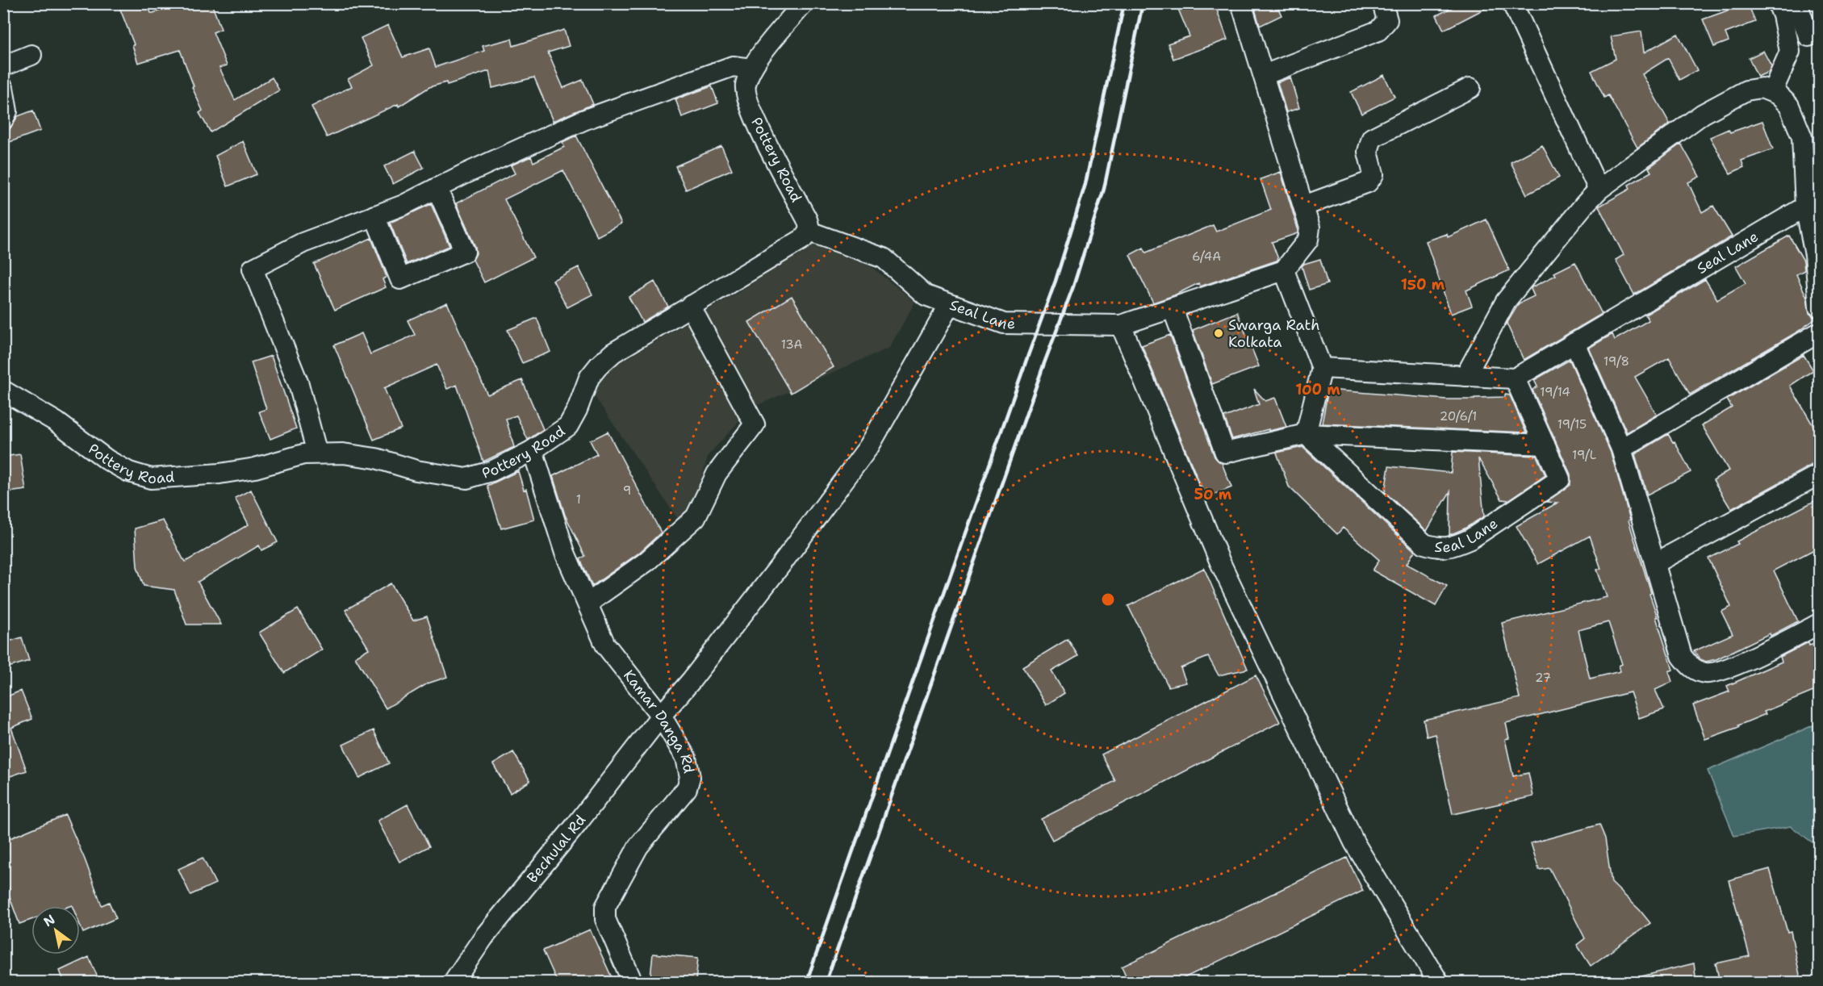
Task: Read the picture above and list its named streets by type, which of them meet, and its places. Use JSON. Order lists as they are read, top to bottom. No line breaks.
{"streets":{"street":["Pottery Road","Seal Lane","Kamar Danga Rd","Bechulal Rd"]},"crossings":[["Pottery Road","Seal Lane"],["Pottery Road","Kamar Danga Rd"],["Seal Lane","Bechulal Rd"],["Kamar Danga Rd","Bechulal Rd"]],"places":["Swarga Rath Kolkata"],"house_numbers":["6/4A","13A","19/8","19/14","20/6/1","19/15","19/L","9","1","27"],"north":"top left","rings":["150 m","100 m","50 m"]}
